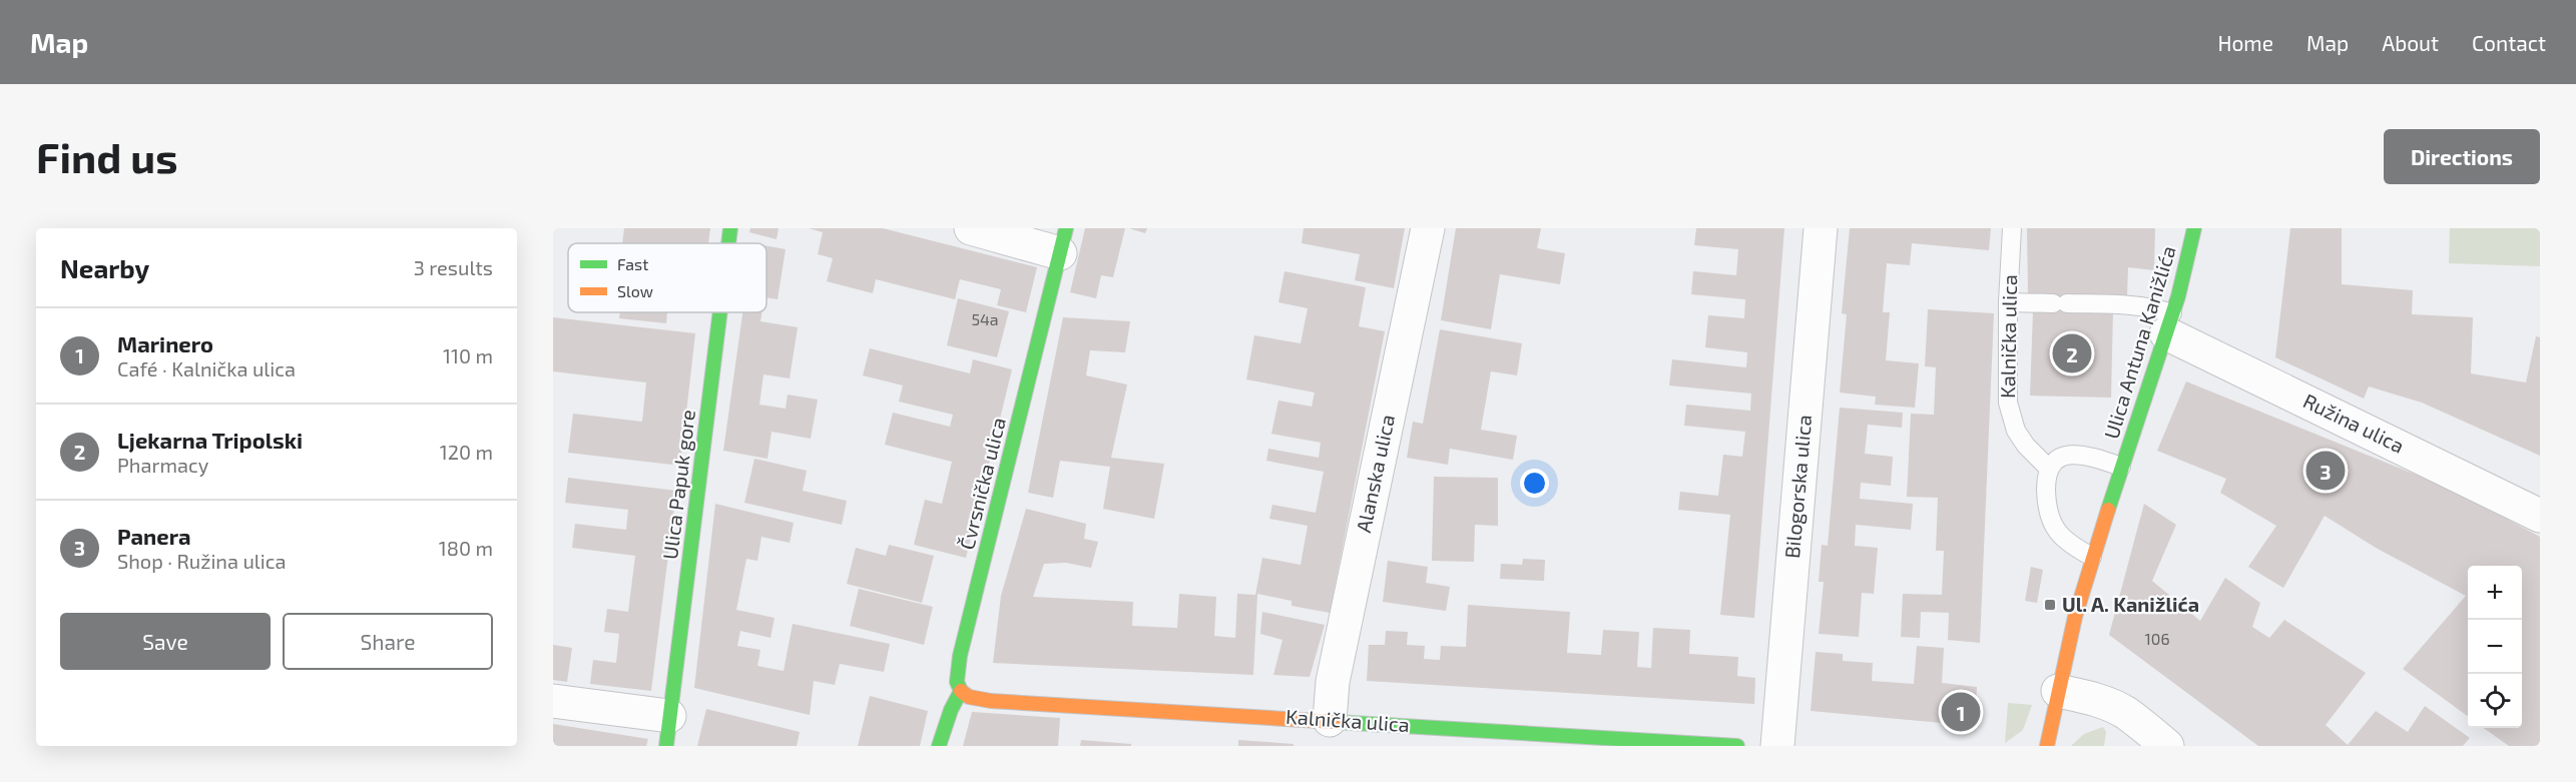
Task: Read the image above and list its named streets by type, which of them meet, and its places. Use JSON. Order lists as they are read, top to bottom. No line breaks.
{"streets":{"street":["Kalnička ulica","Ulica Antuna Kanižlića","Ružina ulica","Alanska ulica","Čvrsnička ulica","Ulica Papuk gore","Bilogorska ulica"]},"crossings":[["Kalnička ulica","Alanska ulica"],["Kalnička ulica","Čvrsnička ulica"],["Ulica Antuna Kanižlića","Ružina ulica"]],"places":{"transit":["Ul. A. Kanižlića"]},"house_numbers":["54a","106"],"legend":["Fast","Slow"],"page":{"header":"Map","nav":["Home","Map","About","Contact"],"buttons":["Directions",["Save","Share"]],"title":"Find us","heading":["Nearby","3 results"],"list":[{"mark":"1","name":"Marinero","note":"Café · Kalnička ulica","value":"110 m"},{"mark":"2","name":"Ljekarna Tripolski","note":"Pharmacy","value":"120 m"},{"mark":"3","name":"Panera","note":"Shop · Ružina ulica","value":"180 m"}],"pins":["2","3","1"],"map_buttons":["+","−"]}}
